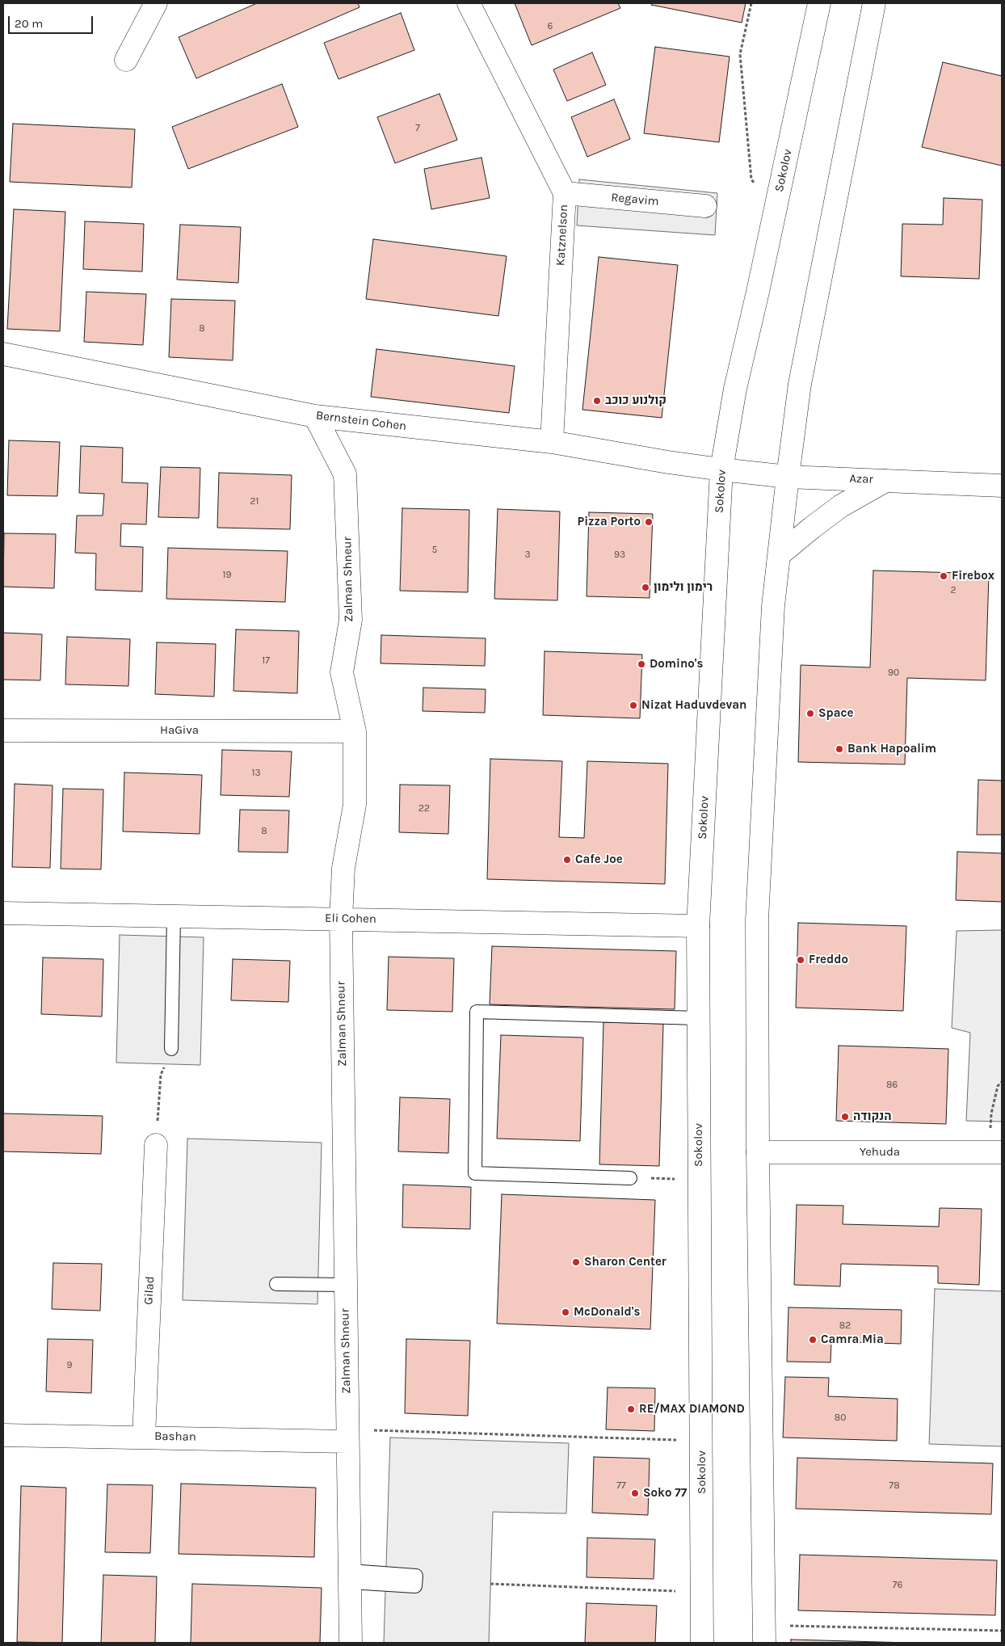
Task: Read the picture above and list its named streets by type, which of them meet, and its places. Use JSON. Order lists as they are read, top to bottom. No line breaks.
{"streets":{"street":["Sokolov","Regavim","Katznelson","Bernstein Cohen","Azar","Zalman Shneur","HaGiva","Eli Cohen","Yehuda","Gilad","Bashan"]},"crossings":[["Sokolov","Bernstein Cohen"],["Sokolov","Azar"],["Sokolov","Eli Cohen"],["Regavim","Katznelson"],["Katznelson","Bernstein Cohen"],["Bernstein Cohen","Azar"],["Bernstein Cohen","Zalman Shneur"],["Zalman Shneur","HaGiva"],["Zalman Shneur","Eli Cohen"],["Zalman Shneur","Bashan"],["Gilad","Bashan"]],"places":["קולנוע כוכב","Pizza Porto","Firebox","רימון ולימון","Domino's","Nizat Haduvdevan","Space","Bank Hapoalim","Cafe Joe","Freddo","הנקודה","Sharon Center","McDonald's","Camra Mia","RE/MAX DIAMOND","Soko 77"],"house_numbers":["6","7","8","21","5","3","93","19","2","17","90","13","22","8","86","82","9","80","77","78","76"],"scale_bar":"20 m"}
